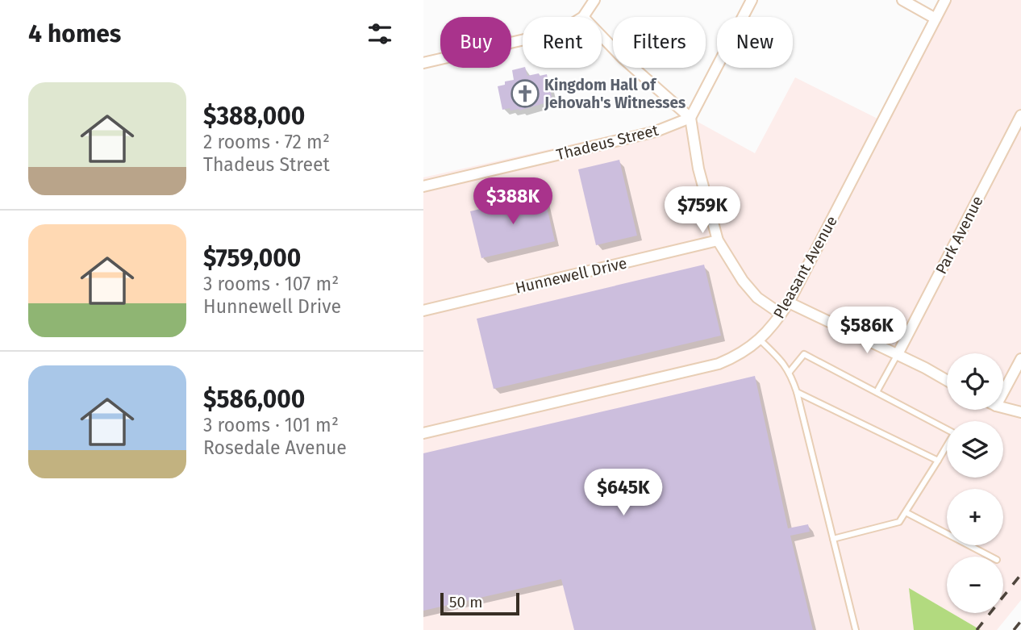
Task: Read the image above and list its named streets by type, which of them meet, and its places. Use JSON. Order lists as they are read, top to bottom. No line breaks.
{"streets":{"street":["Thadeus Street","Park Avenue","Pleasant Avenue","Hunnewell Drive"]},"places":{"church":["Kingdom Hall of Jehovah's Witnesses"]},"scale_bar":"50 m","page":{"heading":"4 homes","chip":["Buy","Rent","Filters","New"],"list":[{"name":"$388,000","note":"2 rooms · 72 m² · Thadeus Street"},{"name":"$759,000","note":"3 rooms · 107 m² · Hunnewell Drive"},{"name":"$586,000","note":"3 rooms · 101 m² · Rosedale Avenue"}],"price":["$388K","$759K","$586K","$645K"],"map_buttons":["+","−"],"scale":"50 m"}}
